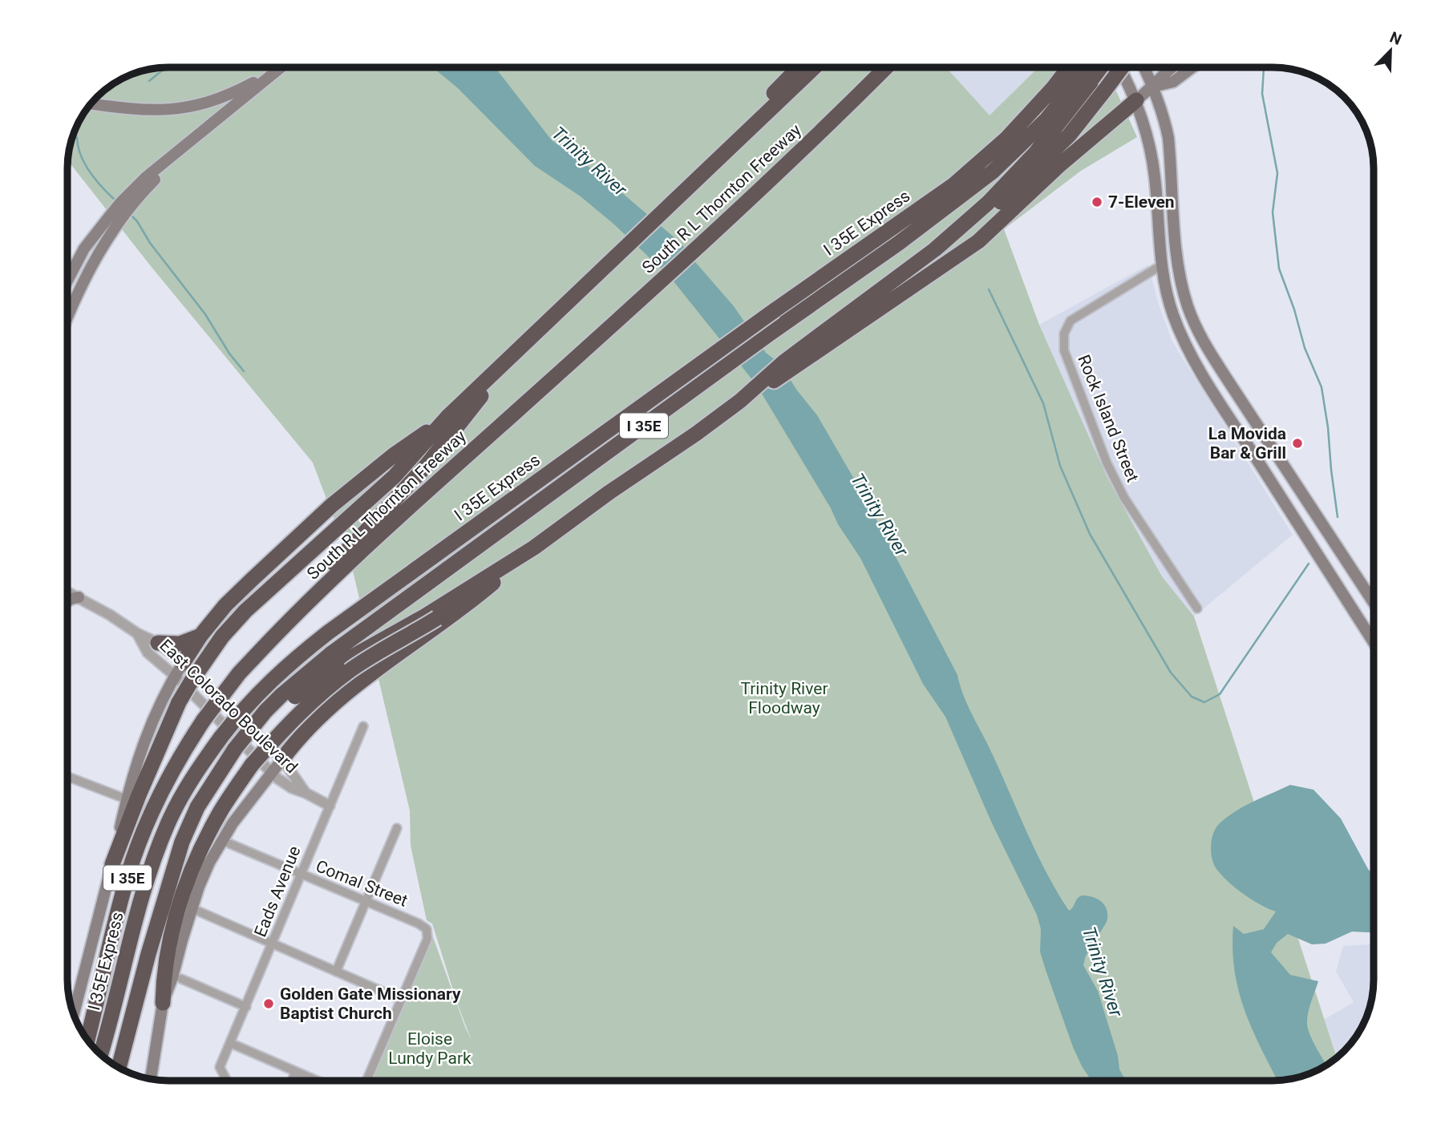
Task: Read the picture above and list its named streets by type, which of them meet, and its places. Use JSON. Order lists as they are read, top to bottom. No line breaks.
{"streets":{"highway":["South R L Thornton Freeway","I 35E Express","I 35E"],"street":["Rock Island Street","East Colorado Boulevard","Comal Street","Eads Avenue"]},"crossings":[["South R L Thornton Freeway","I 35E"],["East Colorado Boulevard","Eads Avenue"],["Comal Street","Eads Avenue"]],"water":["Trinity River"],"parks":["Trinity River Floodway","Eloise Lundy Park"],"places":["7-Eleven","La Movida Bar & Grill","Golden Gate Missionary Baptist Church"],"north":"top right"}
